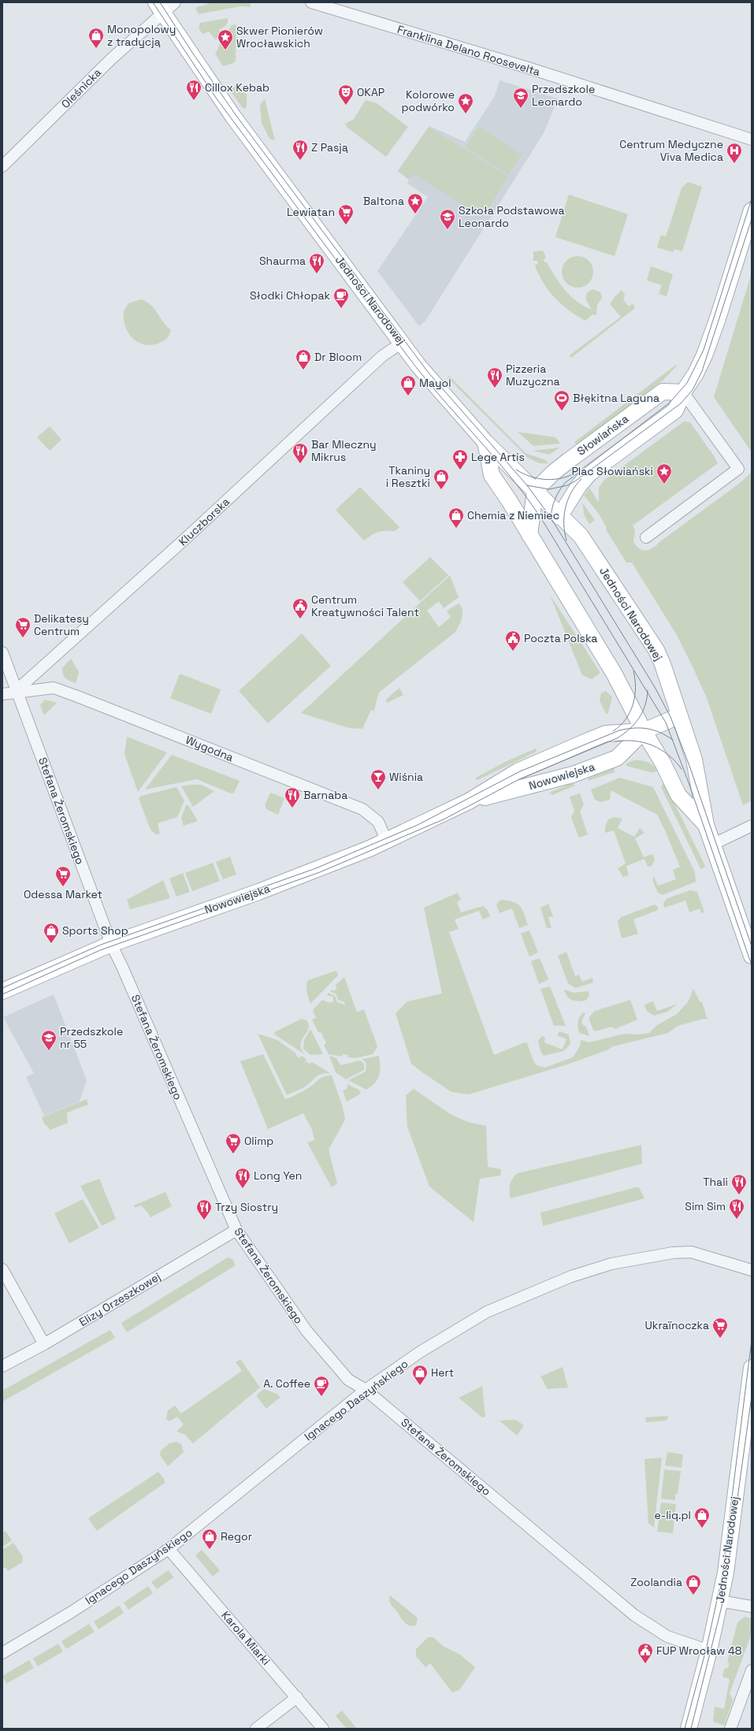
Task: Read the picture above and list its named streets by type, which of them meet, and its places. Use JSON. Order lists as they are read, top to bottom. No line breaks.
{"streets":{"street":["Franklina Delano Roosevelta","Oleśnicka","Jedności Narodowej","Słowiańska","Kluczborska","Wygodna","Nowowiejska","Stefana Żeromskiego","Elizy Orzeszkowej","Ignacego Daszyńskiego","Karola Miarki"]},"crossings":[["Oleśnicka","Jedności Narodowej"],["Jedności Narodowej","Słowiańska"],["Jedności Narodowej","Kluczborska"],["Jedności Narodowej","Nowowiejska"],["Jedności Narodowej","Stefana Żeromskiego"],["Kluczborska","Wygodna"],["Kluczborska","Stefana Żeromskiego"],["Wygodna","Nowowiejska"],["Wygodna","Stefana Żeromskiego"],["Nowowiejska","Stefana Żeromskiego"],["Stefana Żeromskiego","Elizy Orzeszkowej"],["Stefana Żeromskiego","Ignacego Daszyńskiego"],["Ignacego Daszyńskiego","Karola Miarki"]],"places":{"shop":["Monopolowy z tradycją","Dr Bloom","Mayol","Tkaniny i Resztki","Chemia z Niemiec","Sports Shop","Hert","e-liq.pl","Regor","Zoolandia"],"place":["Skwer Pionierów Wrocławskich","Kolorowe podwórko","Baltona","Plac Słowiański"],"restaurant":["Cillox Kebab","Z Pasją","Shaurma","Pizzeria Muzyczna","Bar Mleczny Mikrus","Barnaba","Long Yen","Thali","Sim Sim","Trzy Siostry"],"theatre":["OKAP"],"school or university":["Przedszkole Leonardo","Szkoła Podstawowa Leonardo","Przedszkole nr 55"],"hospital":["Centrum Medyczne Viva Medica"],"supermarket":["Lewiatan","Delikatesy Centrum","Odessa Market","Olimp","Ukraïnoczka"],"cafe":["Słodki Chłopak","A. Coffee"],"sports":["Błękitna Laguna"],"pharmacy":["Lege Artis"],"public building":["Centrum Kreatywności Talent","Poczta Polska","FUP Wrocław 48"],"bar":["Wiśnia"]}}
